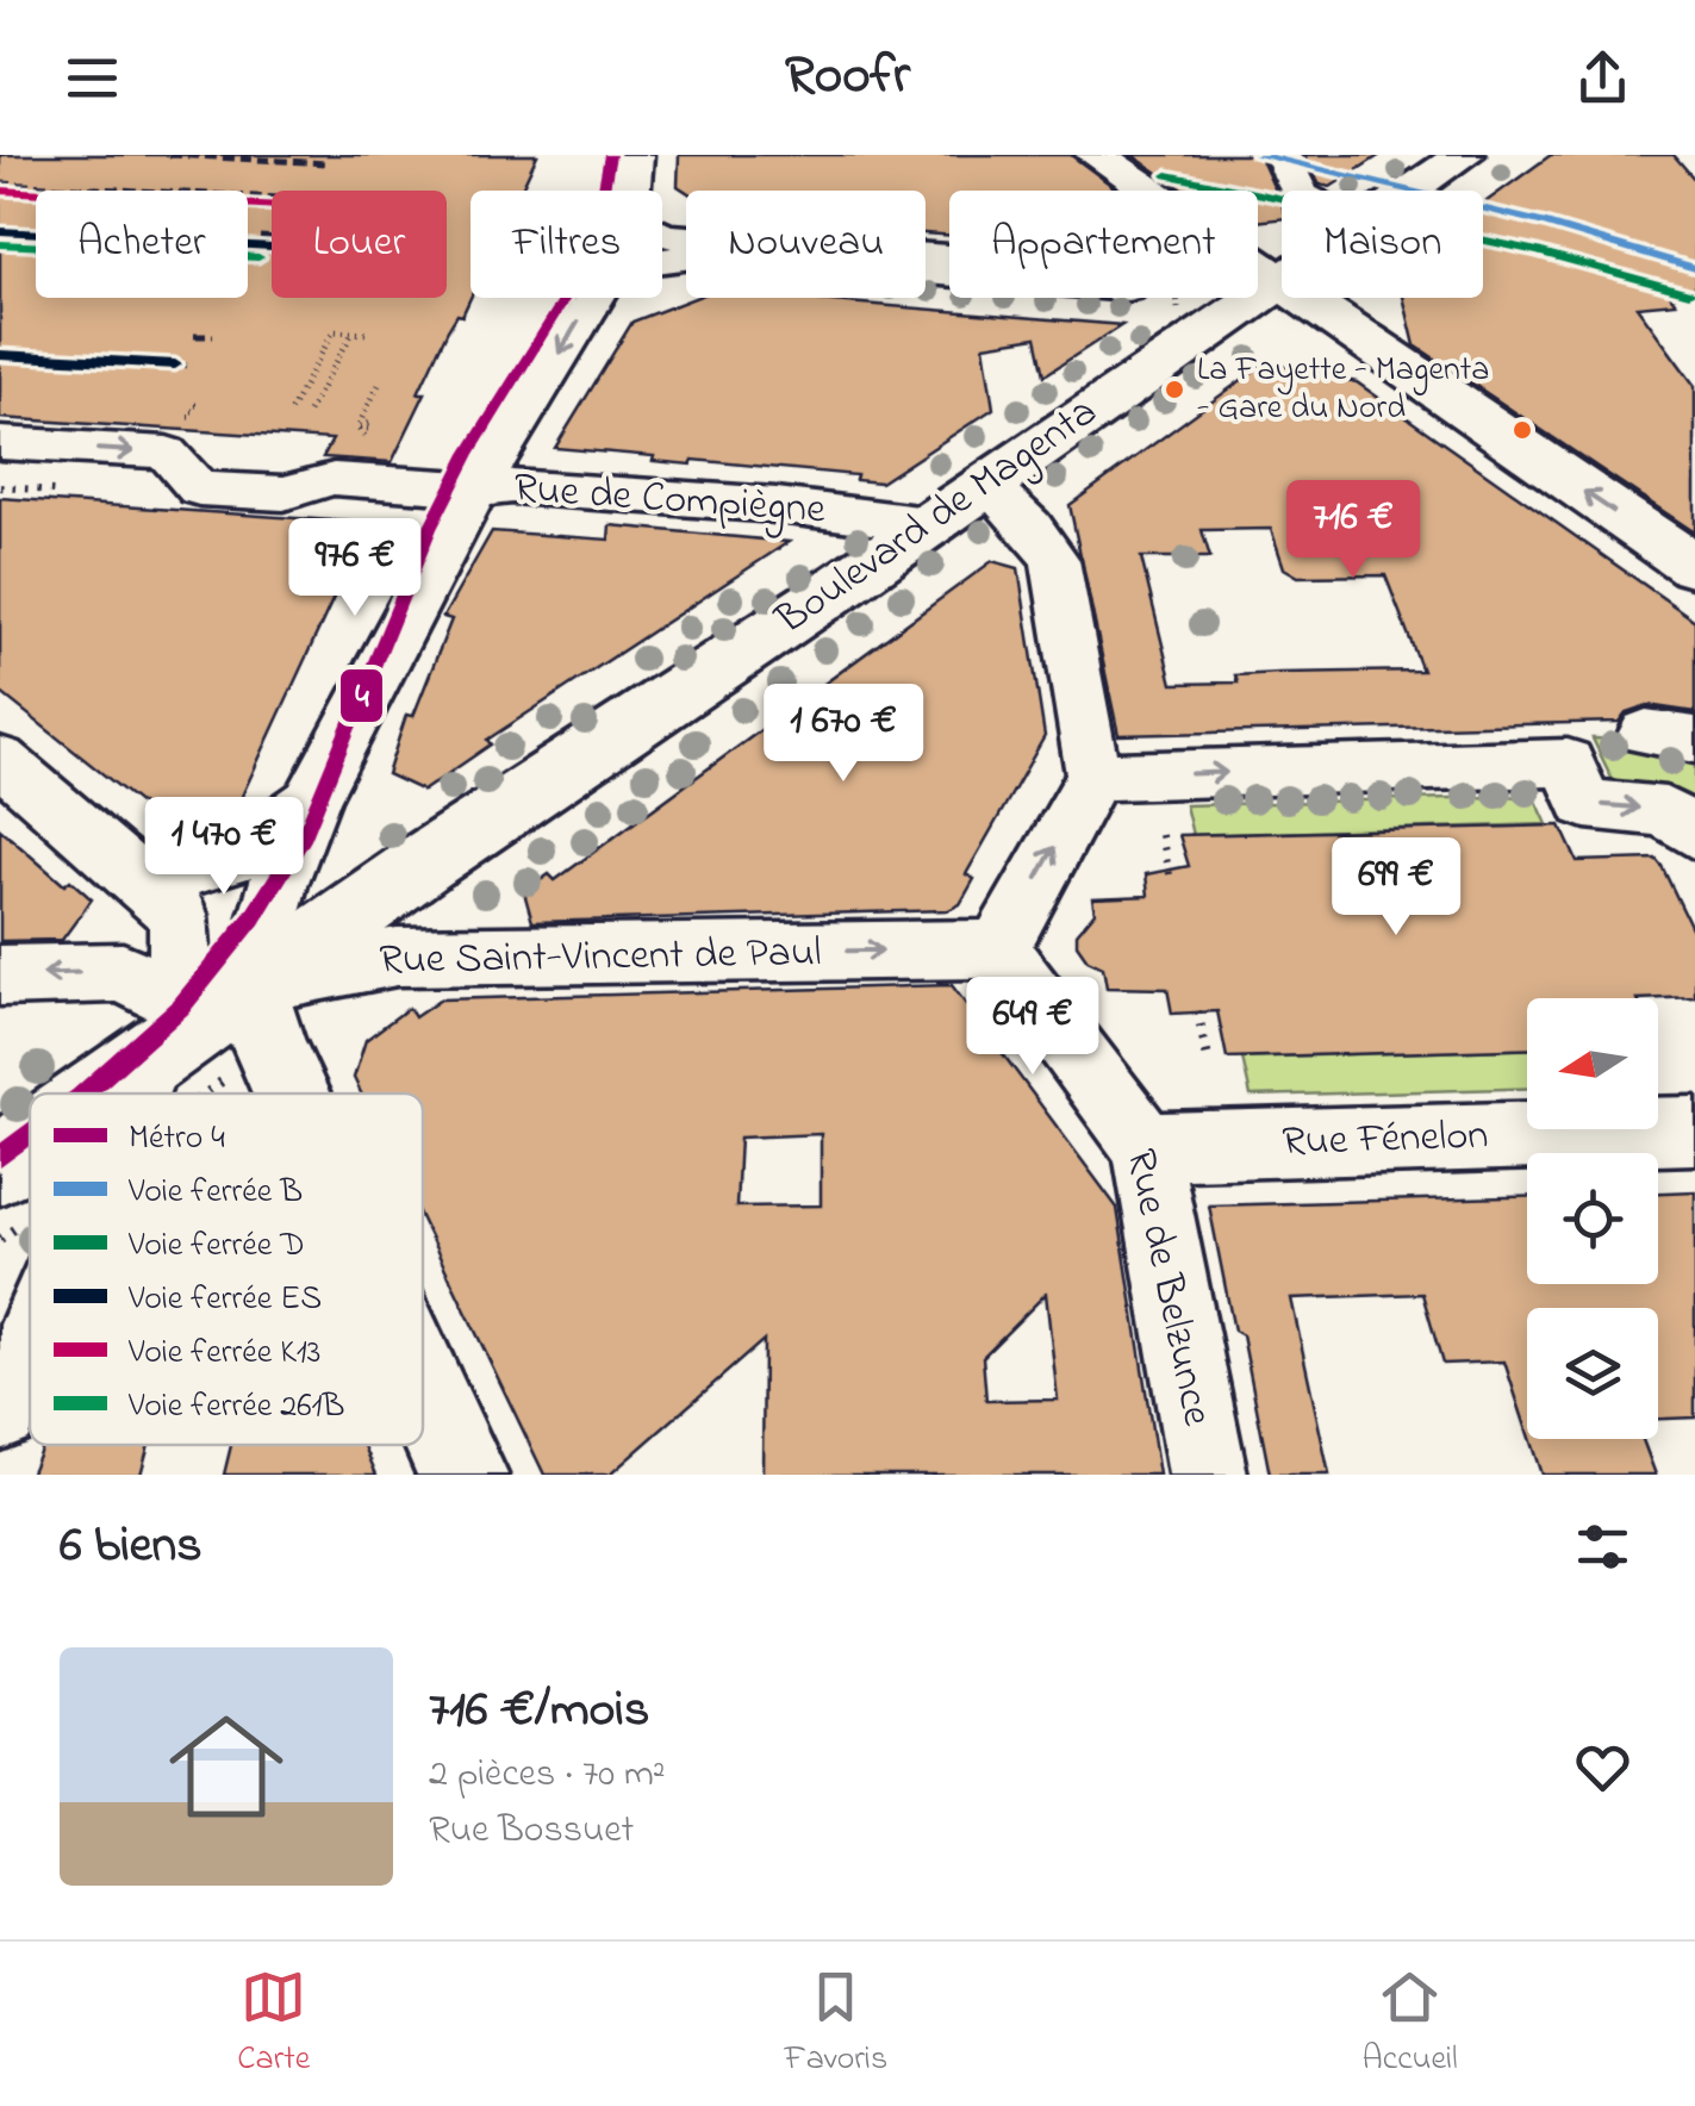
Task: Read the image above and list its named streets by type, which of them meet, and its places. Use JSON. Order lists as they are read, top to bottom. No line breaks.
{"streets":{"main road":["Boulevard de Magenta"],"street":["Rue de Compiègne","Rue Saint-Vincent de Paul","Rue Fénelon","Rue de Belzunce"]},"crossings":[["Rue de Compiègne","Boulevard de Magenta"],["Boulevard de Magenta","Rue Saint-Vincent de Paul"],["Rue Saint-Vincent de Paul","Rue de Belzunce"],["Rue Fénelon","Rue de Belzunce"]],"one_way":["Rue de Compiègne"],"places":["La Fayette - Magenta - Gare du Nord"],"lines":["metro line 4","rail line B","rail line D","rail line K13","rail line ES","rail line 261B"],"legend":["Métro 4","Voie ferrée B","Voie ferrée D","Voie ferrée ES","Voie ferrée K13","Voie ferrée 261B"],"north":"left","page":{"header":"Roofr","chip":["Acheter","Louer","Filtres","Nouveau","Appartement","Maison"],"price":["716 €","976 €","1 670 €","1 470 €","699 €","649 €"],"heading":"6 biens","list":[{"name":"716 €/mois","note":"2 pièces · 70 m² · Rue Bossuet"}],"tabs":["Carte","Favoris","Accueil"]}}
